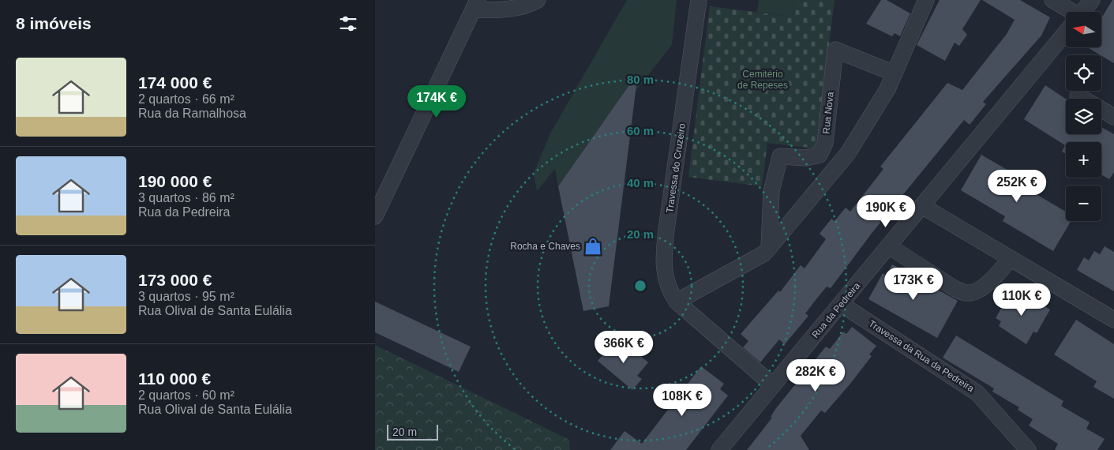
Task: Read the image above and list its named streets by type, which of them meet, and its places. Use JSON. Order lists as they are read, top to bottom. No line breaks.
{"streets":{"street":["Rua Nova","Travessa do Cruzeiro","Rua da Pedreira","Travessa da Rua da Pedreira"]},"crossings":[["Travessa do Cruzeiro","Rua da Pedreira"],["Rua da Pedreira","Travessa da Rua da Pedreira"]],"parks":["Cemitério de Repeses"],"places":{"shop":["Rocha e Chaves"]},"scale_bar":"20 m","north":"left","page":{"heading":"8 imóveis","map_buttons":["+","−"],"list":[{"name":"174 000 €","note":"2 quartos · 66 m² · Rua da Ramalhosa"},{"name":"190 000 €","note":"3 quartos · 86 m² · Rua da Pedreira"},{"name":"173 000 €","note":"3 quartos · 95 m² · Rua Olival de Santa Eulália"},{"name":"110 000 €","note":"2 quartos · 60 m² · Rua Olival de Santa Eulália"}],"price":["174K €","252K €","190K €","173K €","110K €","366K €","282K €","108K €"],"scale":"20 m"},"rings":["80 m","60 m","40 m","20 m"]}
